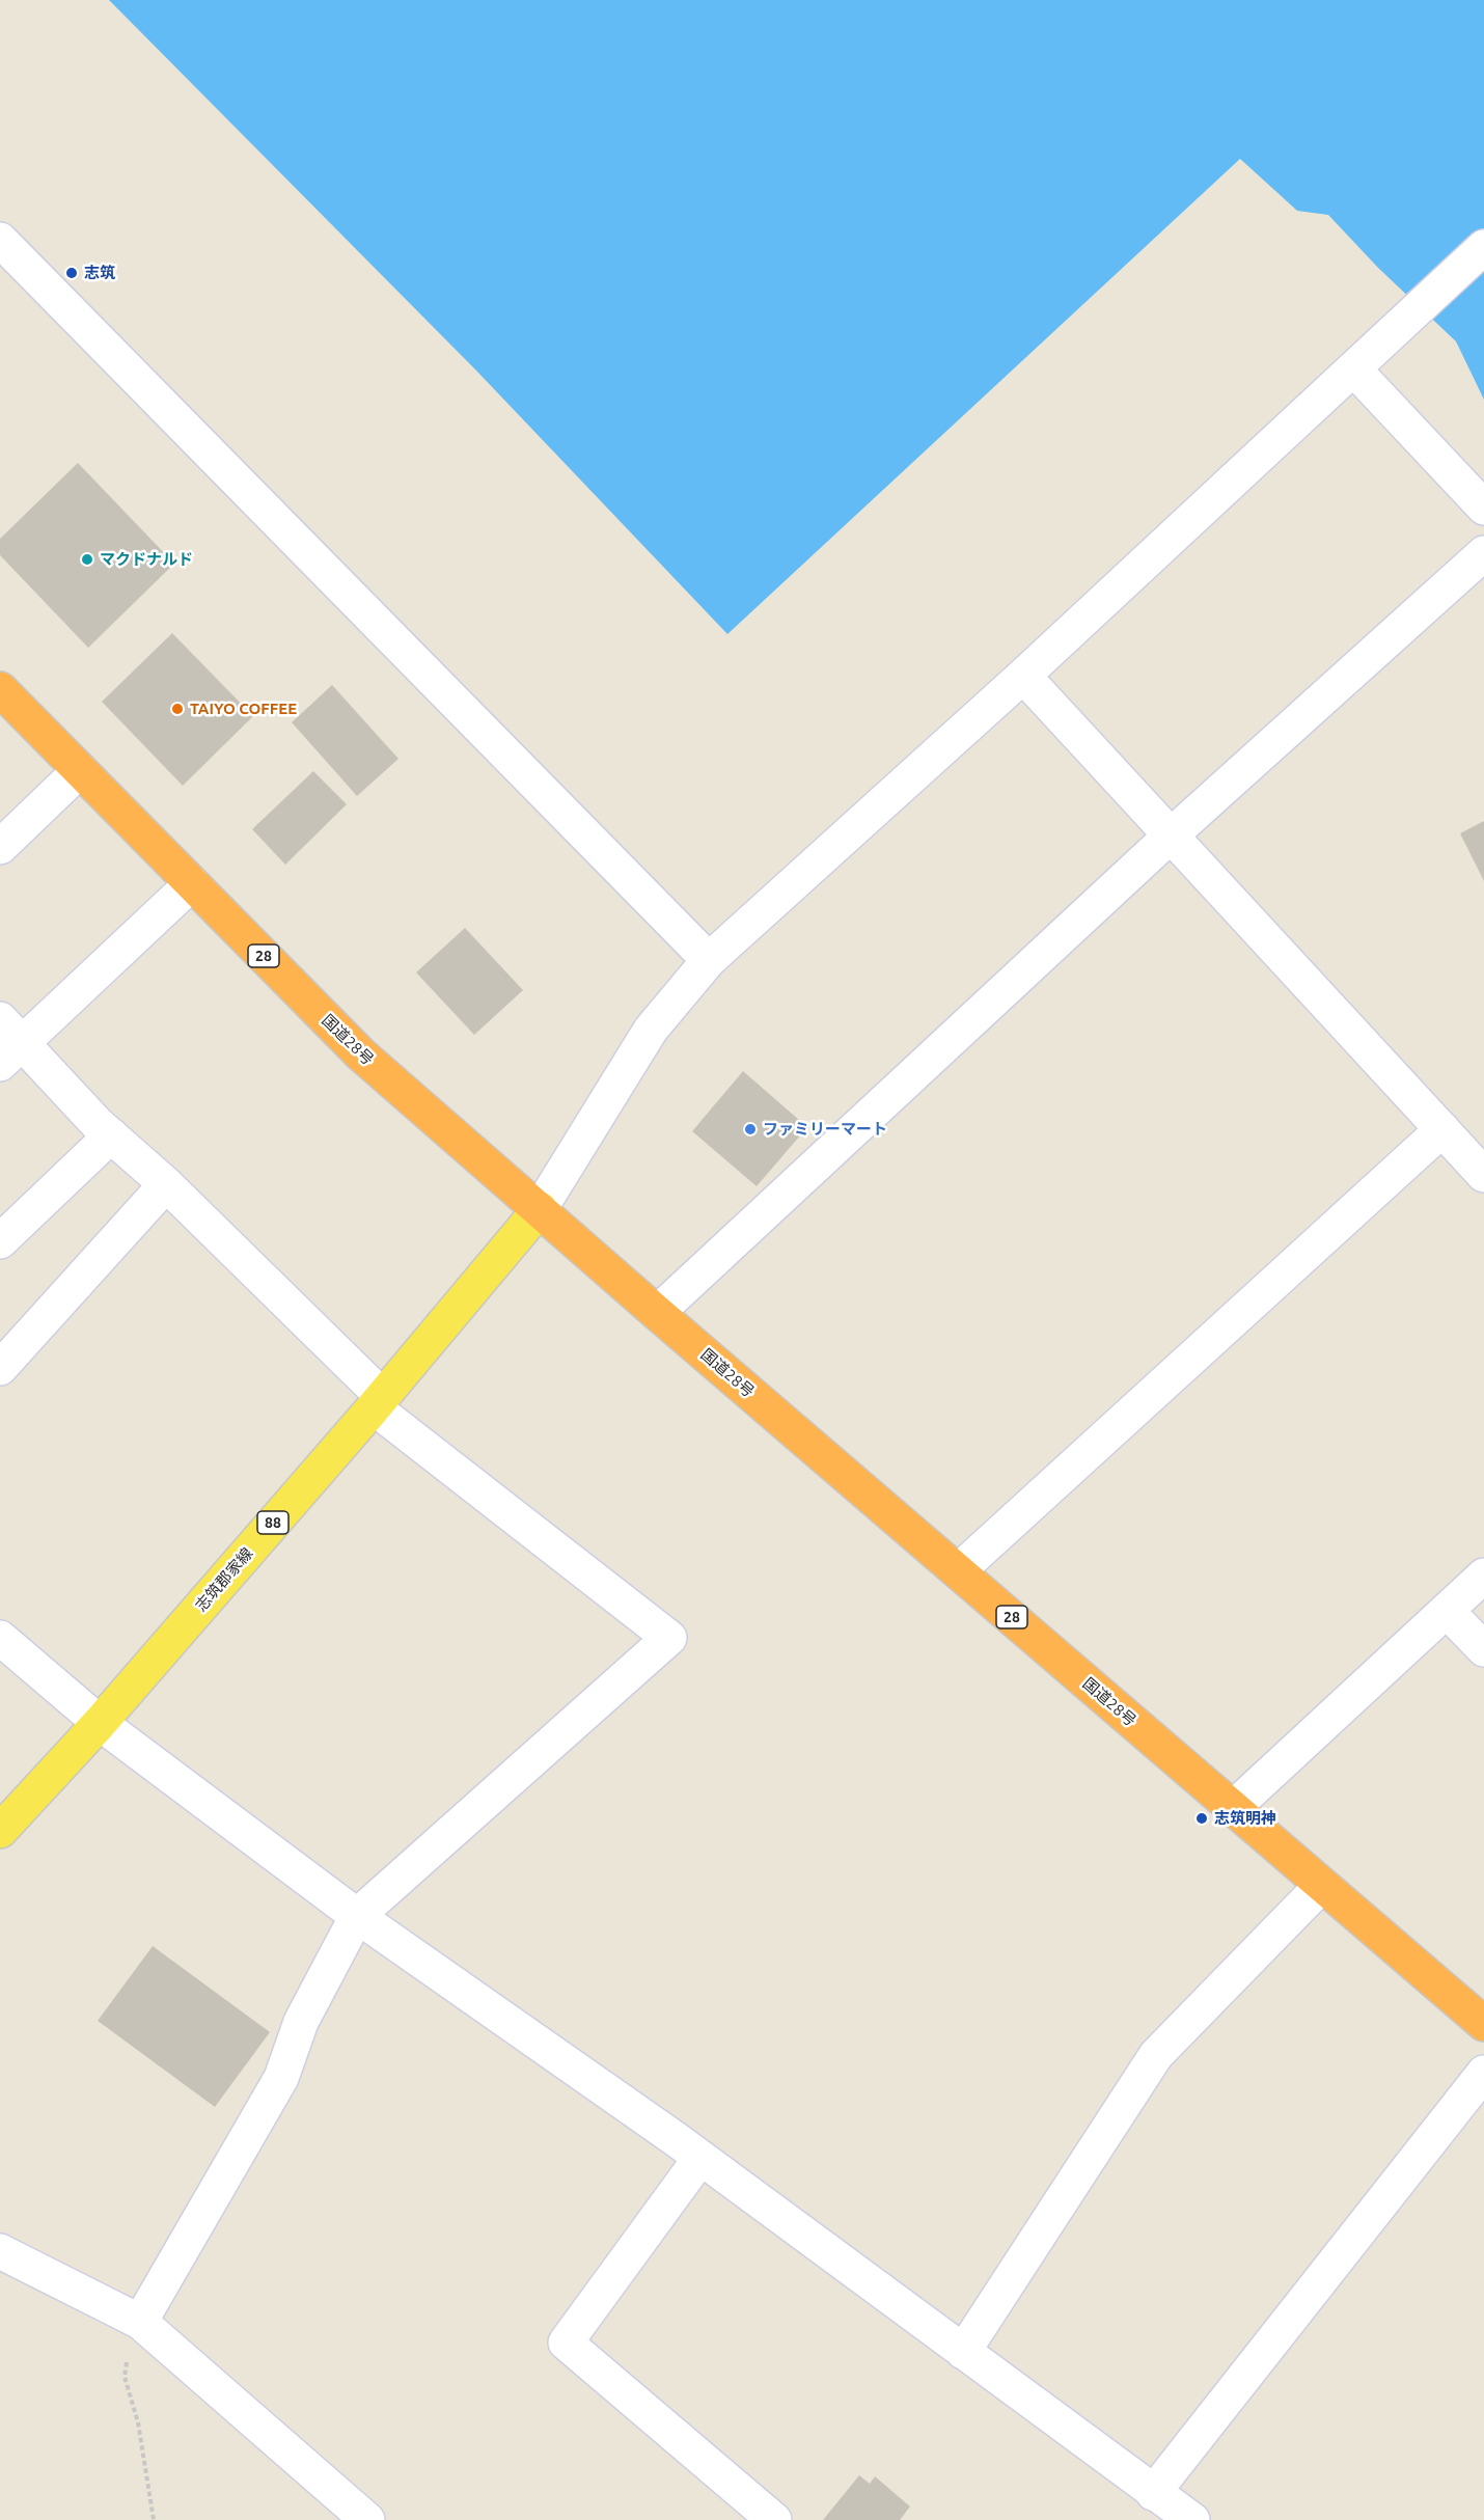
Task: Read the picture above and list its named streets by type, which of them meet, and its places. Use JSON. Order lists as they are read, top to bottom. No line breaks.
{"streets":{"highway":["28","国道28号"],"main road":["88","志筑郡家線"]},"crossings":[["国道28号","志筑郡家線"]],"places":["志筑","マクドナルド","TAIYO COFFEE","ファミリーマート","志筑明神"]}
